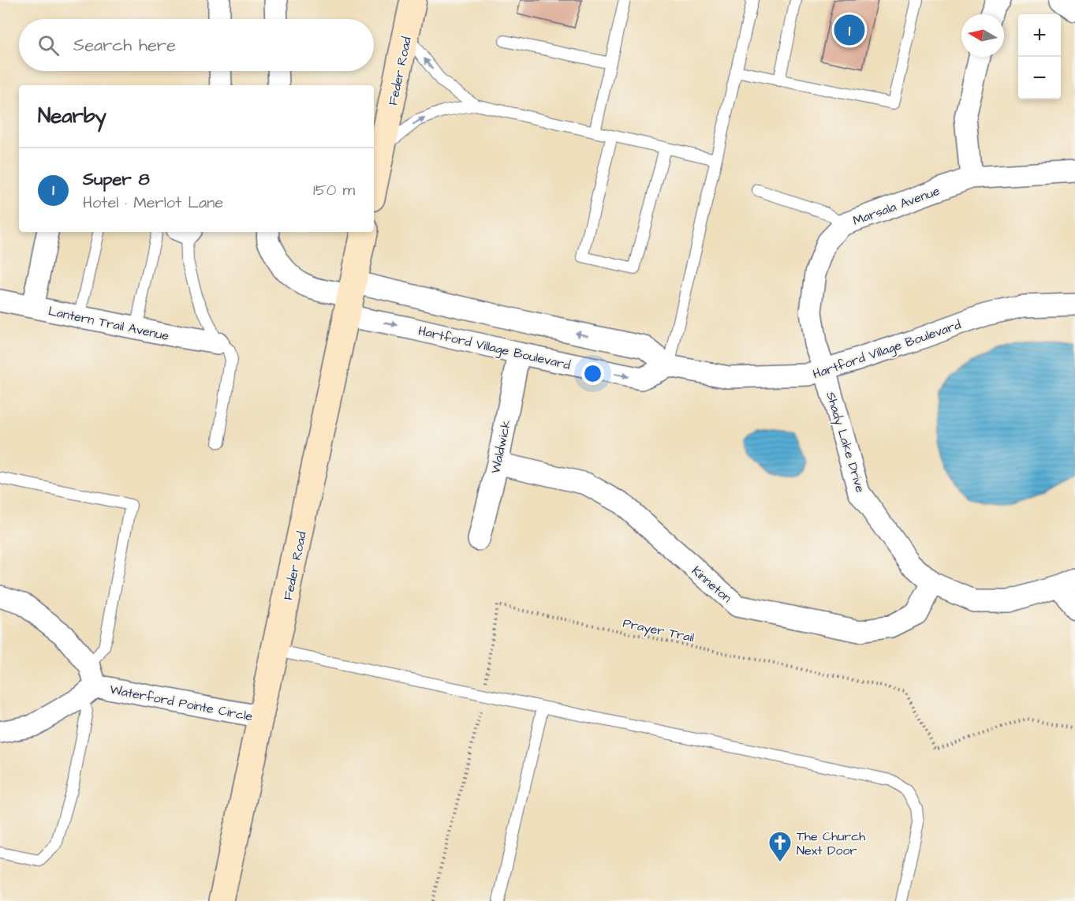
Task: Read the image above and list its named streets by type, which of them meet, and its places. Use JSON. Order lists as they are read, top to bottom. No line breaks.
{"streets":{"main road":["Feder Road"],"street":["Marsala Avenue","Lantern Trail Avenue","Hartford Village Boulevard","Shady Lake Drive","Waldwick","Kinneton","Waterford Pointe Circle"],"path":["Prayer Trail"]},"crossings":[["Feder Road","Hartford Village Boulevard"],["Feder Road","Waterford Pointe Circle"],["Marsala Avenue","Hartford Village Boulevard"],["Marsala Avenue","Shady Lake Drive"],["Hartford Village Boulevard","Shady Lake Drive"],["Hartford Village Boulevard","Waldwick"],["Shady Lake Drive","Kinneton"],["Waldwick","Kinneton"]],"places":{"church":["The Church Next Door"]},"north":"left","page":{"pins":"1","map_buttons":["+","−"],"search":"Search here","heading":"Nearby","list":[{"mark":"1","name":"Super 8","note":"Hotel · Merlot Lane","value":"150 m"}]}}
